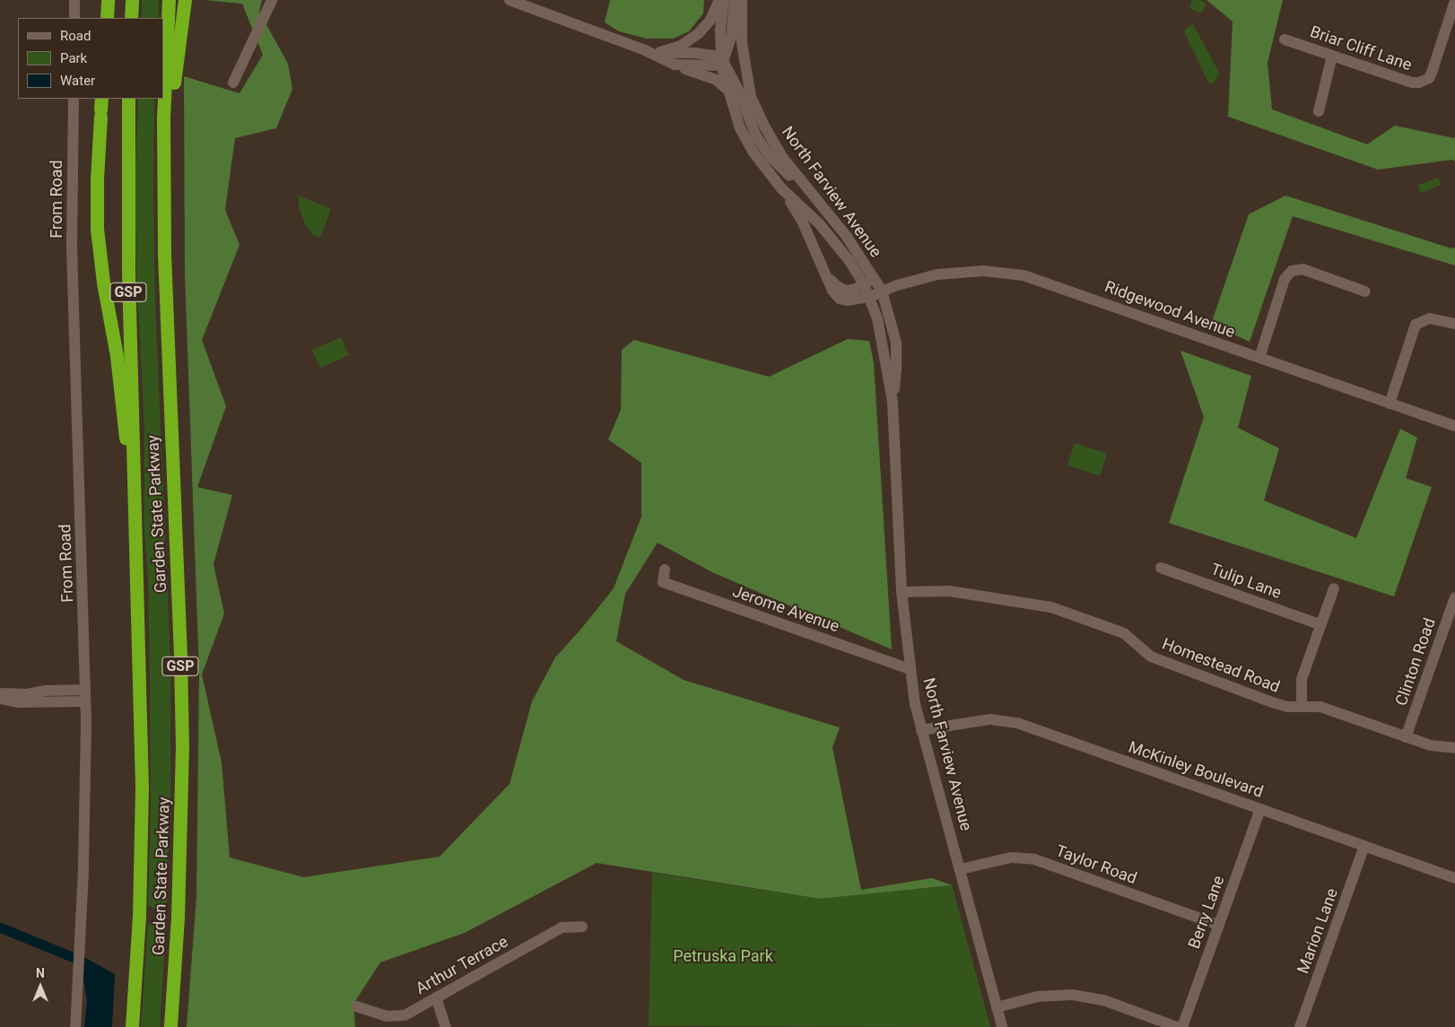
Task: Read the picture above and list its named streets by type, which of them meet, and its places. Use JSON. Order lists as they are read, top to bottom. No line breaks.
{"streets":{"highway":["GSP","Garden State Parkway"],"street":["Briar Cliff Lane","North Farview Avenue","From Road","Ridgewood Avenue","Tulip Lane","Jerome Avenue","Clinton Road","Homestead Road","McKinley Boulevard","Taylor Road","Berry Lane","Marion Lane","Arthur Terrace"]},"crossings":[["North Farview Avenue","Ridgewood Avenue"],["North Farview Avenue","Jerome Avenue"],["North Farview Avenue","Homestead Road"],["North Farview Avenue","McKinley Boulevard"],["North Farview Avenue","Taylor Road"],["Clinton Road","Homestead Road"],["McKinley Boulevard","Berry Lane"],["McKinley Boulevard","Marion Lane"],["Taylor Road","Berry Lane"]],"parks":["Petruska Park"],"legend":["Road","Park","Water"],"north":"top"}
